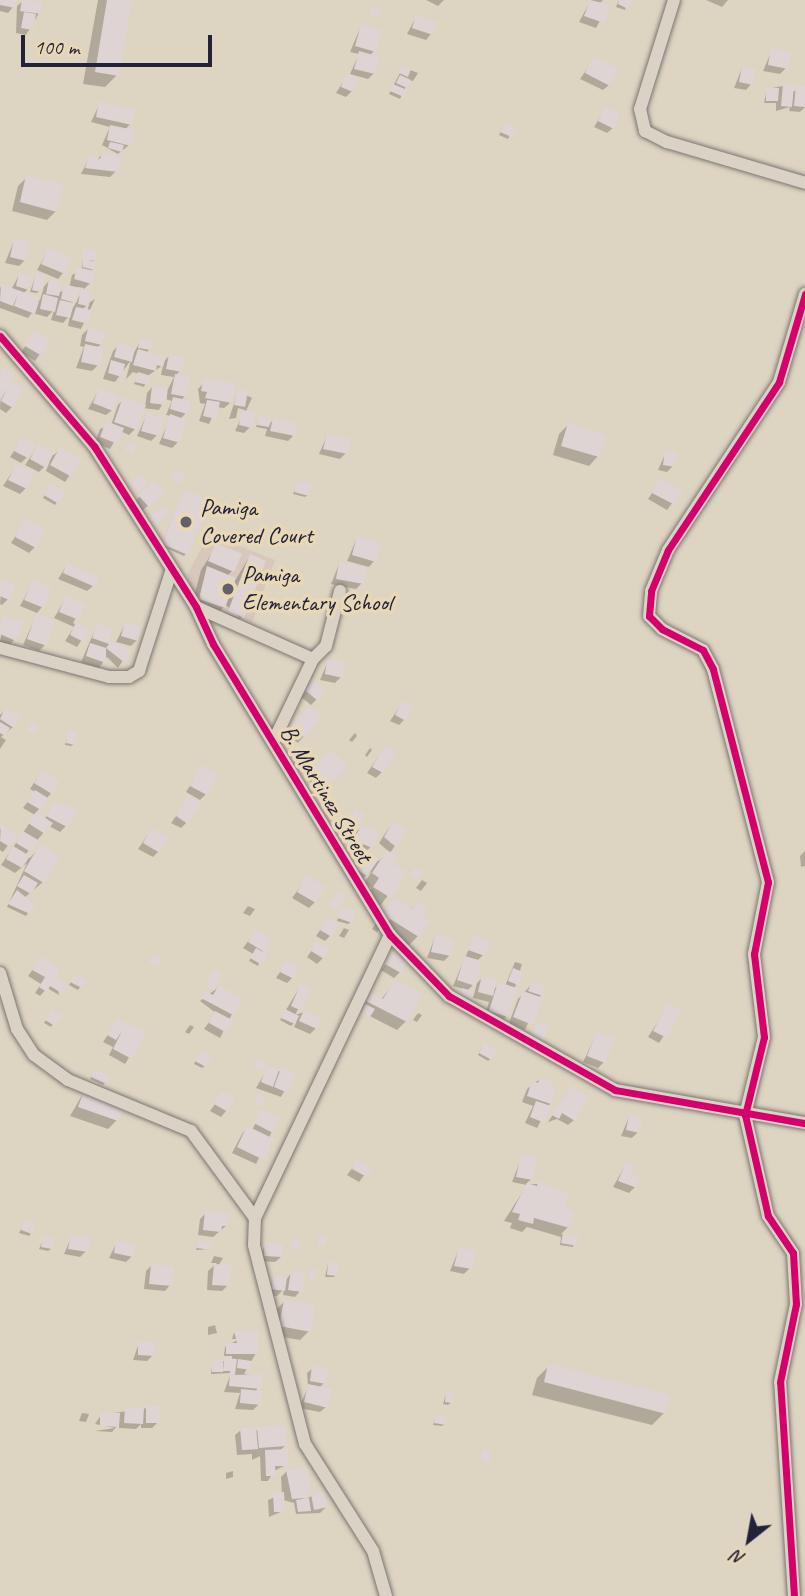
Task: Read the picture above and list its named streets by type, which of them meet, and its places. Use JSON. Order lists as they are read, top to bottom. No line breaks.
{"streets":{"street":["B. Martinez Street"]},"places":["Pamiga Covered Court","Pamiga Elementary School"],"scale_bar":"100 m","north":"bottom left"}
